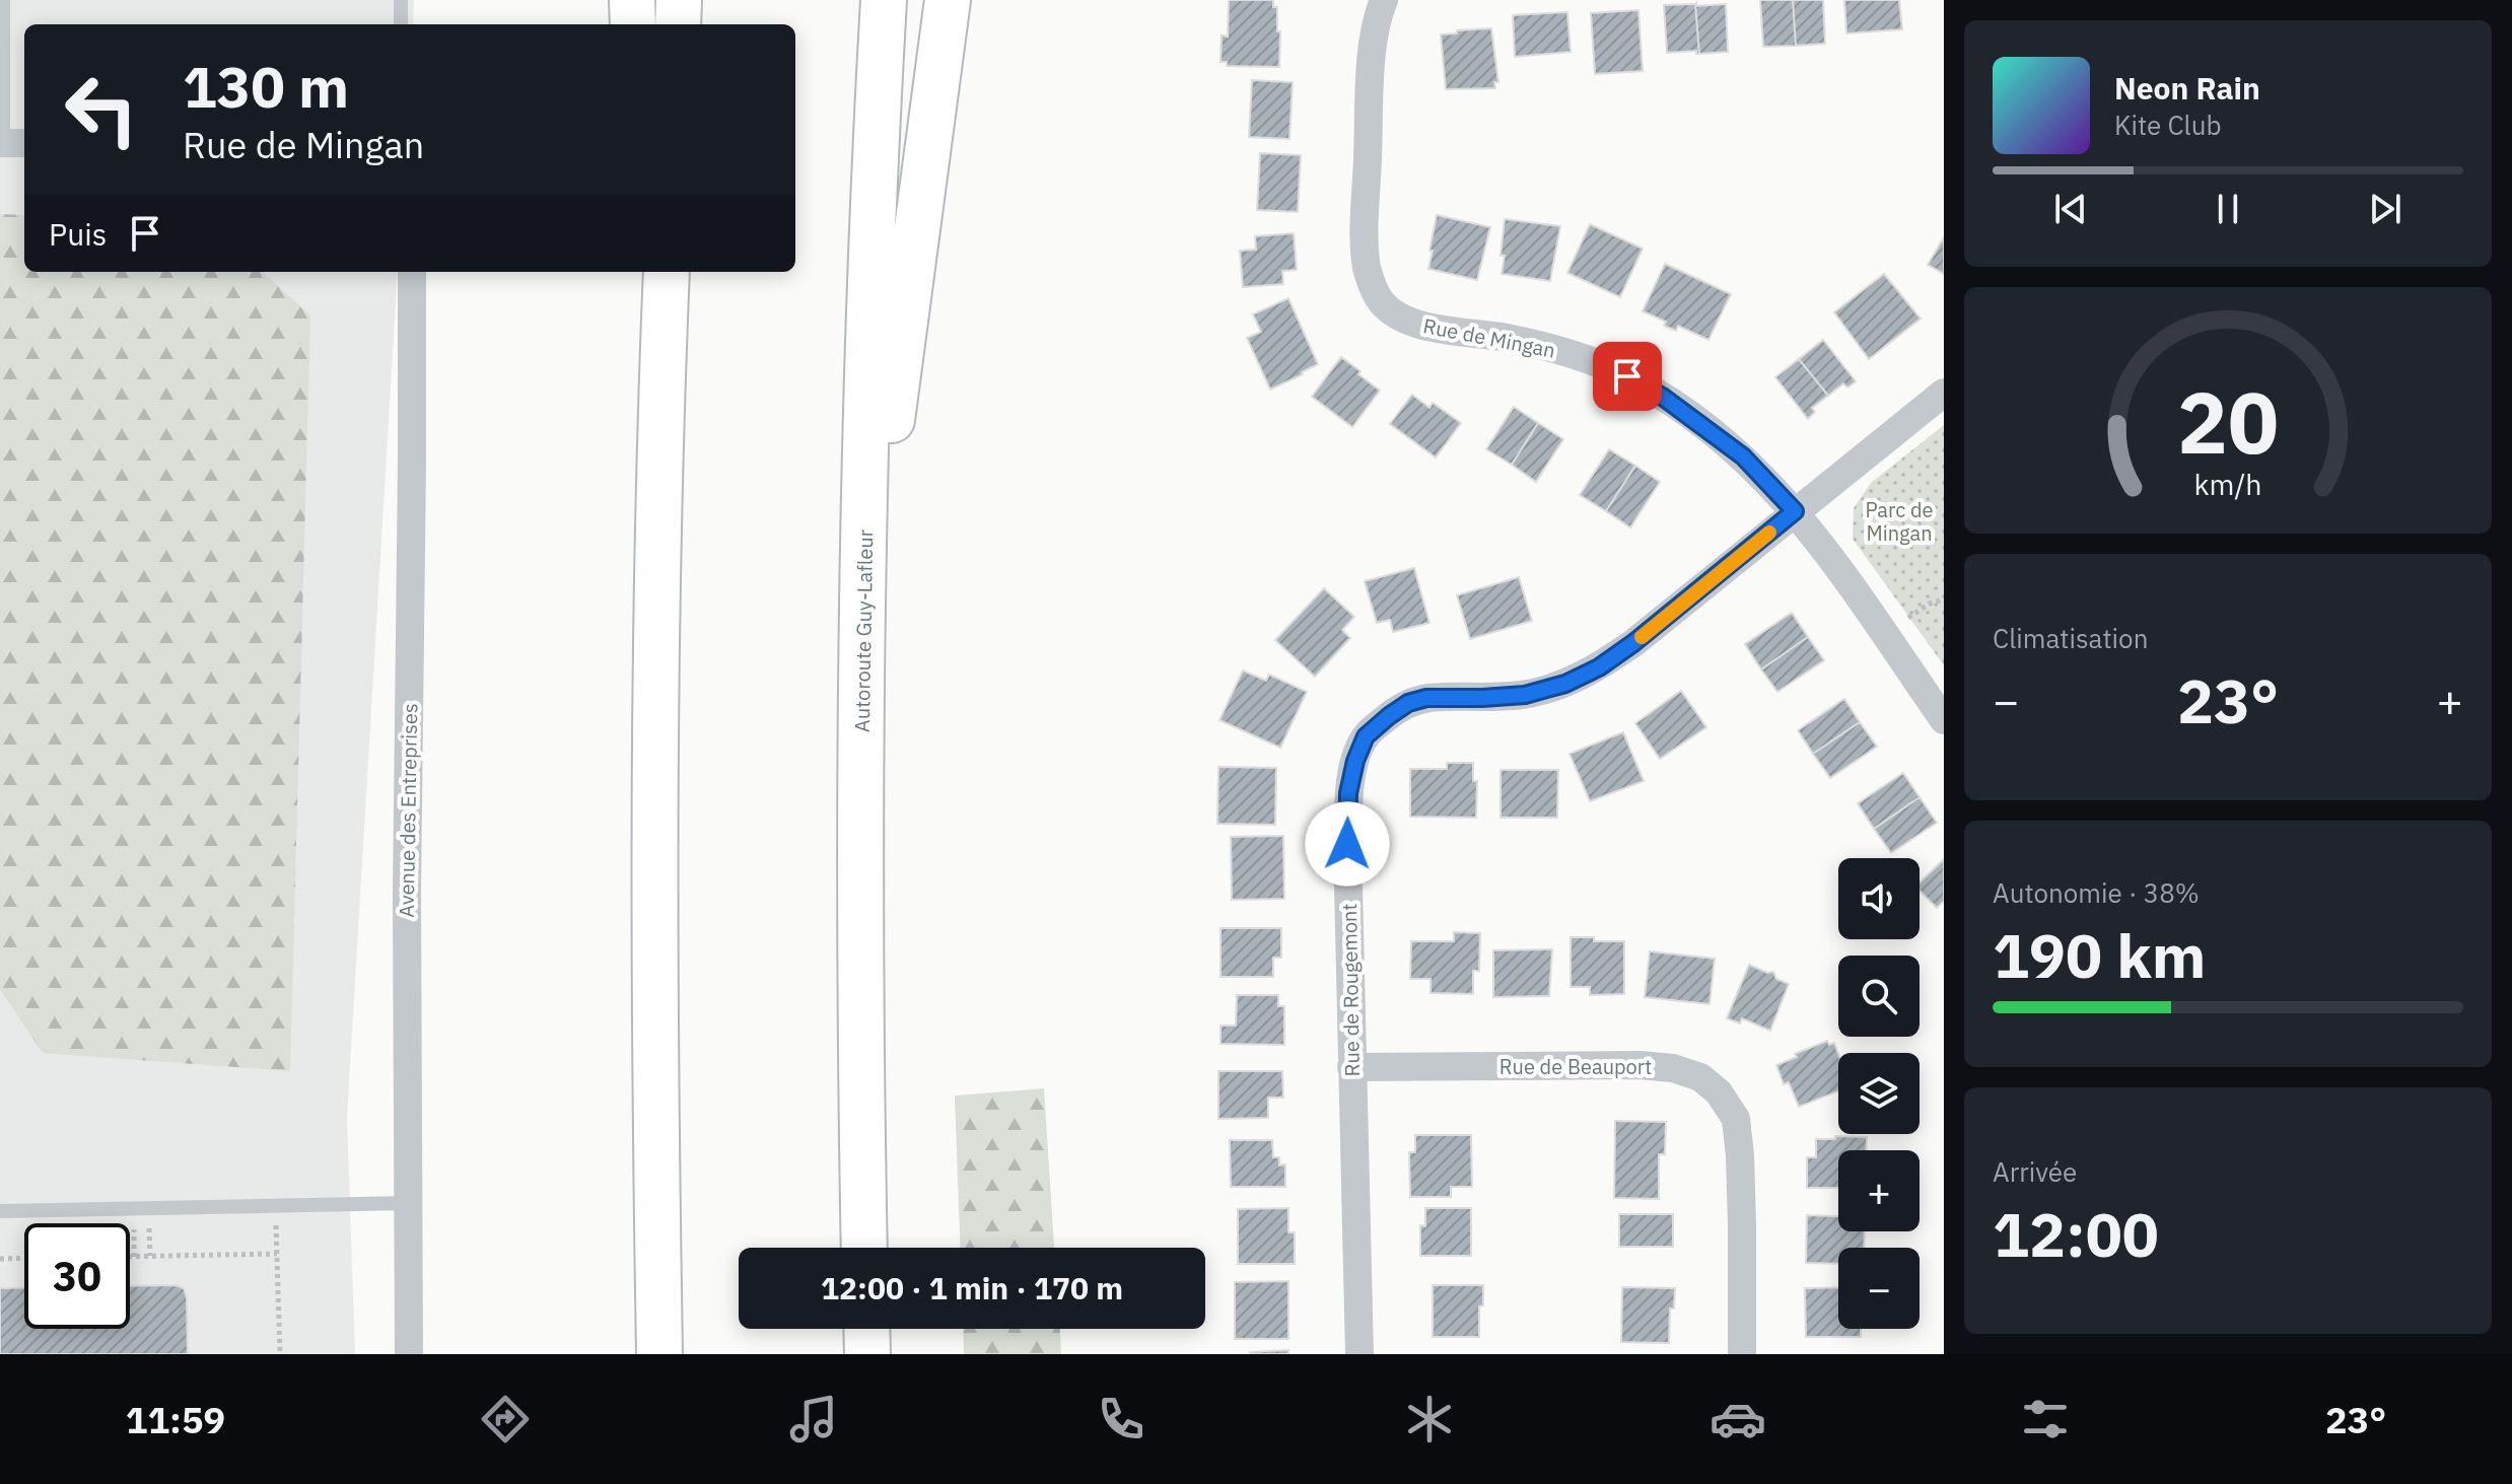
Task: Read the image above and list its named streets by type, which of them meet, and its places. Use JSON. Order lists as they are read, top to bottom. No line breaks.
{"streets":{"highway":["Autoroute Guy-Lafleur"],"street":["Rue de Mingan","Avenue des Entreprises","Rue de Rougemont","Rue de Beauport"]},"crossings":[["Rue de Mingan","Rue de Rougemont"],["Rue de Rougemont","Rue de Beauport"]],"parks":["Parc de Mingan"],"page":{"turn":["130 m","Rue de Mingan"],"song":["Neon Rain","Kite Club"],"then":"Puis","tile":["Climatisation",["Autonomie · 38%","190 km"],["Arrivée","12:00"]],"heat":["−","23°","+"],"map_buttons":["+","−"],"limit":"30","trip":"12:00 · 1 min · 170 m","tabs":["11:59","23°"],"gauge":["20","km/h"]}}
